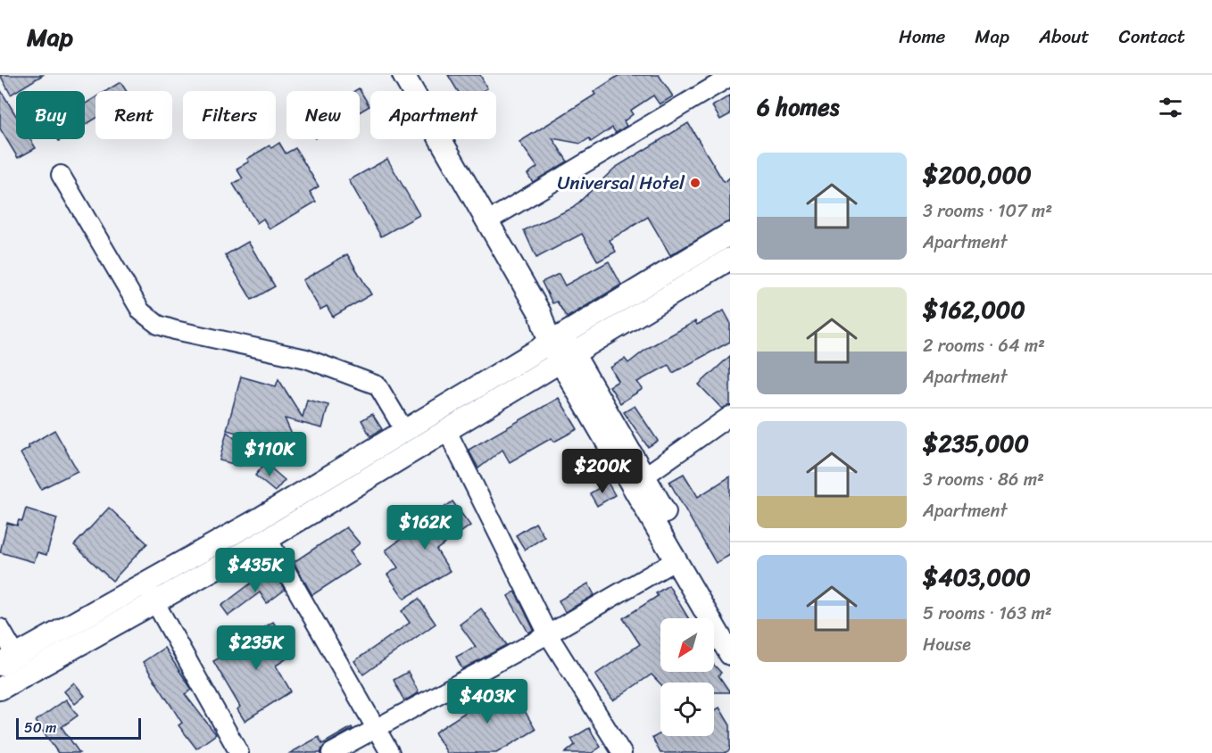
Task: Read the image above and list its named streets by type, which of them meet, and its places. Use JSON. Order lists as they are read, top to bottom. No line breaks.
{"places":["Universal Hotel"],"scale_bar":"50 m","north":"bottom left","page":{"header":"Map","nav":["Home","Map","About","Contact"],"heading":"6 homes","chip":["Buy","Rent","Filters","New","Apartment"],"list":[{"name":"$200,000","note":"3 rooms · 107 m² · Apartment"},{"name":"$162,000","note":"2 rooms · 64 m² · Apartment"},{"name":"$235,000","note":"3 rooms · 86 m² · Apartment"},{"name":"$403,000","note":"5 rooms · 163 m² · House"}],"price":["$110K","$200K","$162K","$435K","$235K","$403K"],"scale":"50 m"}}
